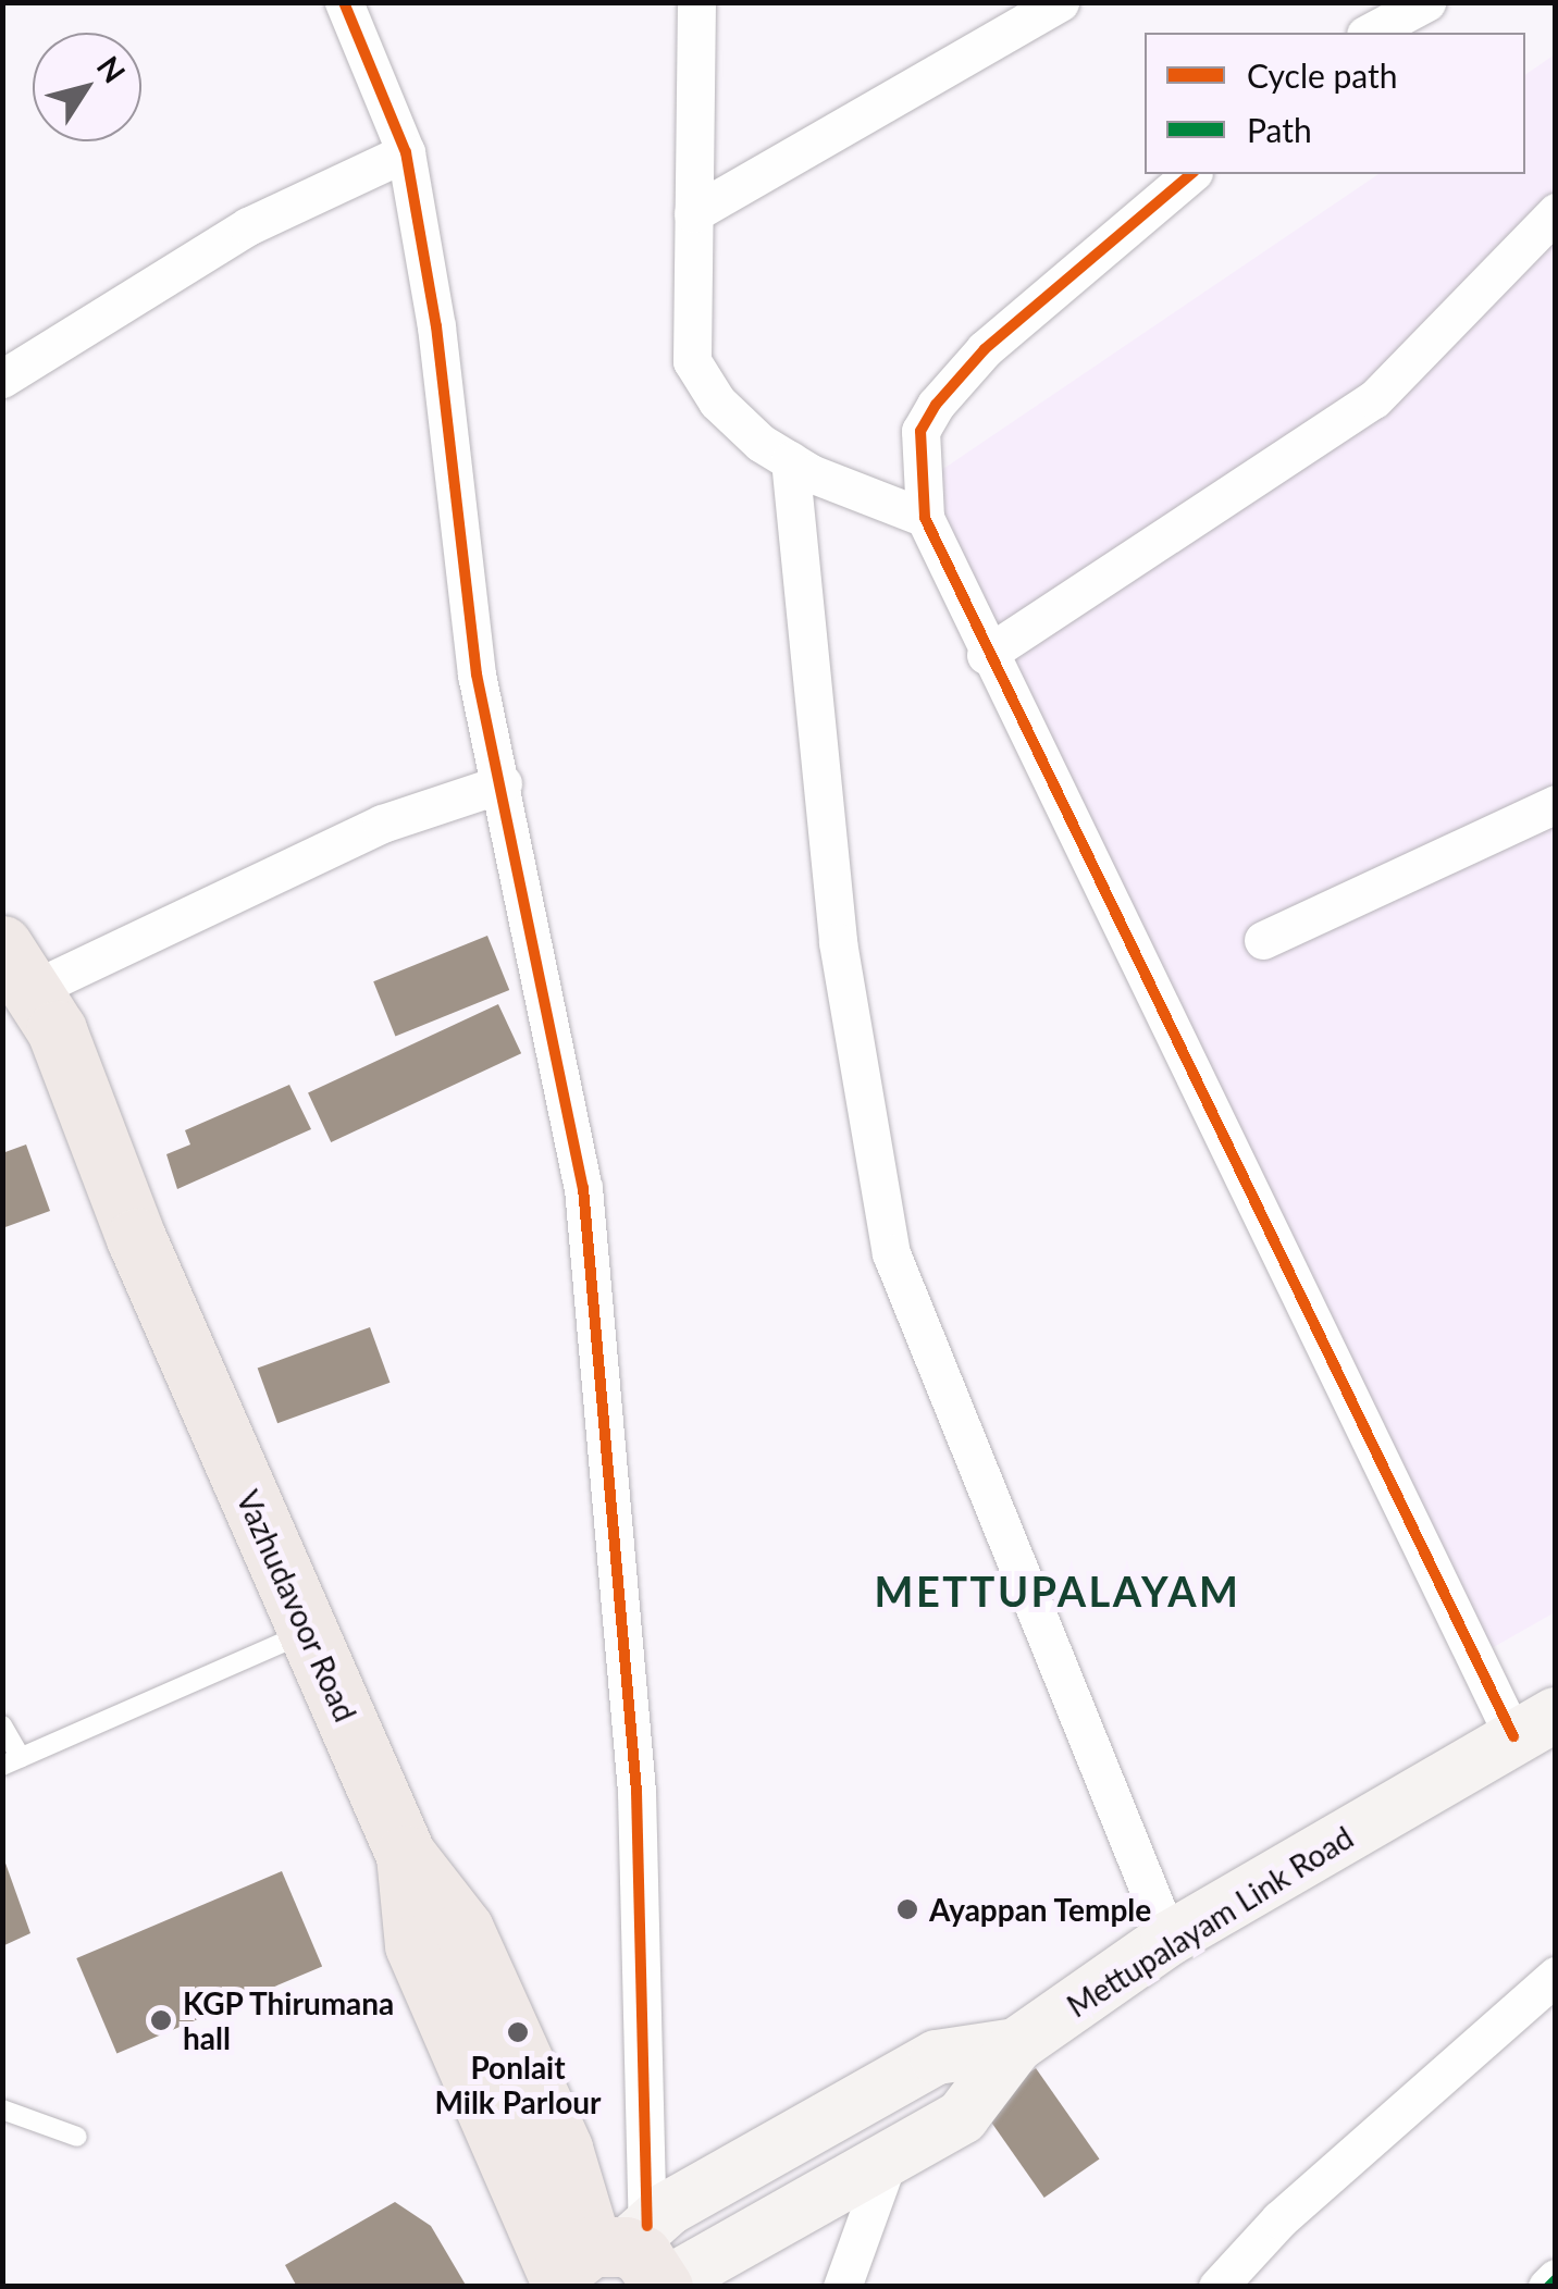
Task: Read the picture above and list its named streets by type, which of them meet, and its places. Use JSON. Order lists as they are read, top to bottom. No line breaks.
{"streets":{"main road":["Vazhudavoor Road"],"street":["Mettupalayam Link Road"]},"crossings":[["Vazhudavoor Road","Mettupalayam Link Road"]],"districts":["METTUPALAYAM"],"places":["Ayappan Temple","KGP Thirumana hall","Ponlait Milk Parlour"],"legend":["Cycle path","Path"],"north":"top right"}
